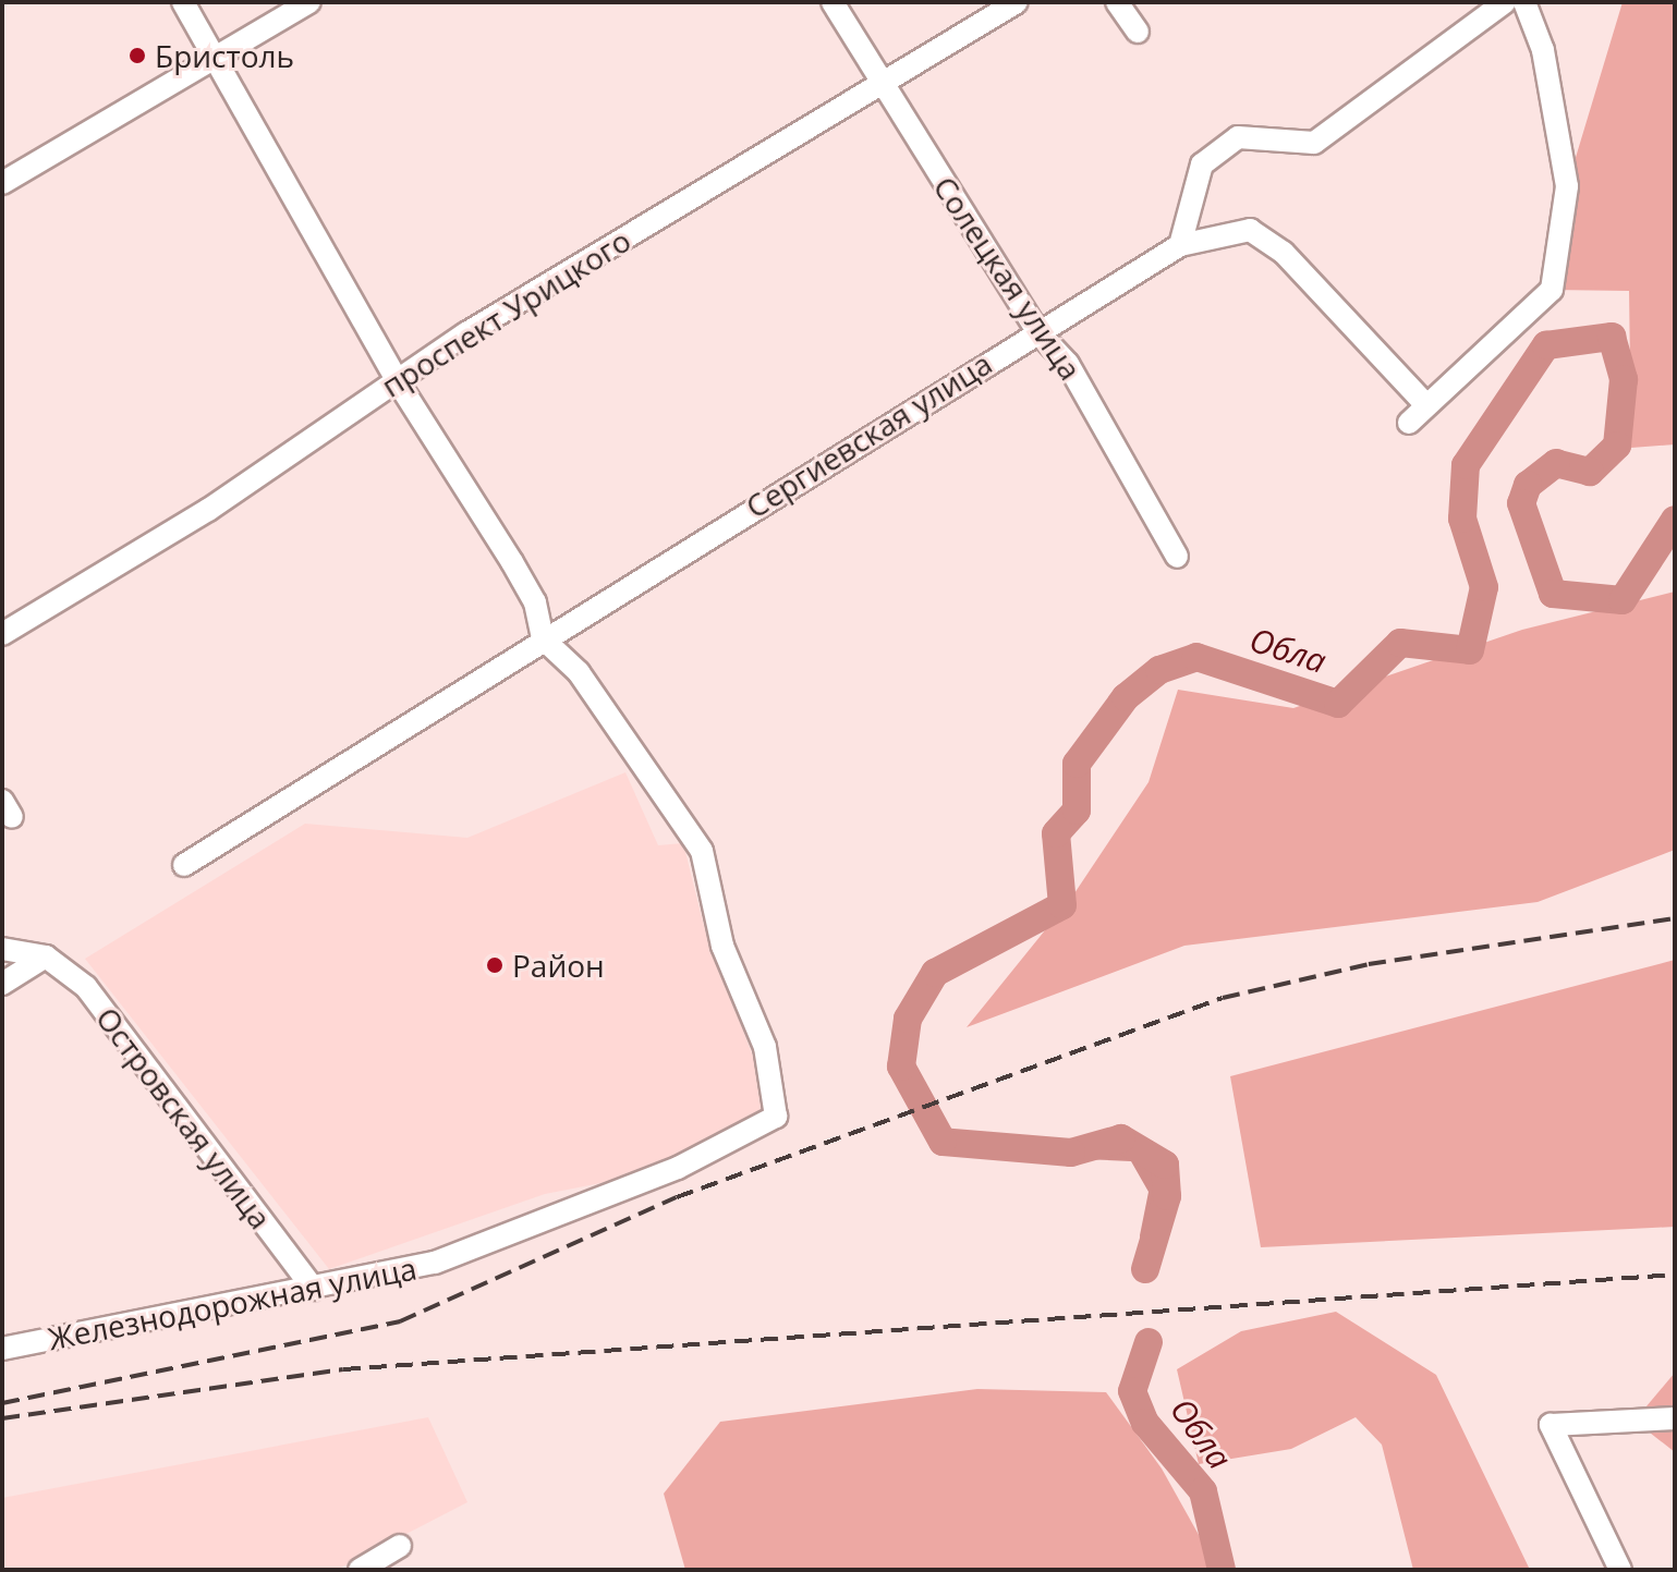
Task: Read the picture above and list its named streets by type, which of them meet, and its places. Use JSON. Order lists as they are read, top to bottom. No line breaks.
{"streets":{"street":["Солецкая улица","проспект Урицкого","Сергиевская улица","Островская улица","Железнодорожная улица"]},"crossings":[["Солецкая улица","проспект Урицкого"],["Солецкая улица","Сергиевская улица"],["Сергиевская улица","Железнодорожная улица"],["Островская улица","Железнодорожная улица"]],"water":["Обла"],"places":["Бристоль","Район"]}
